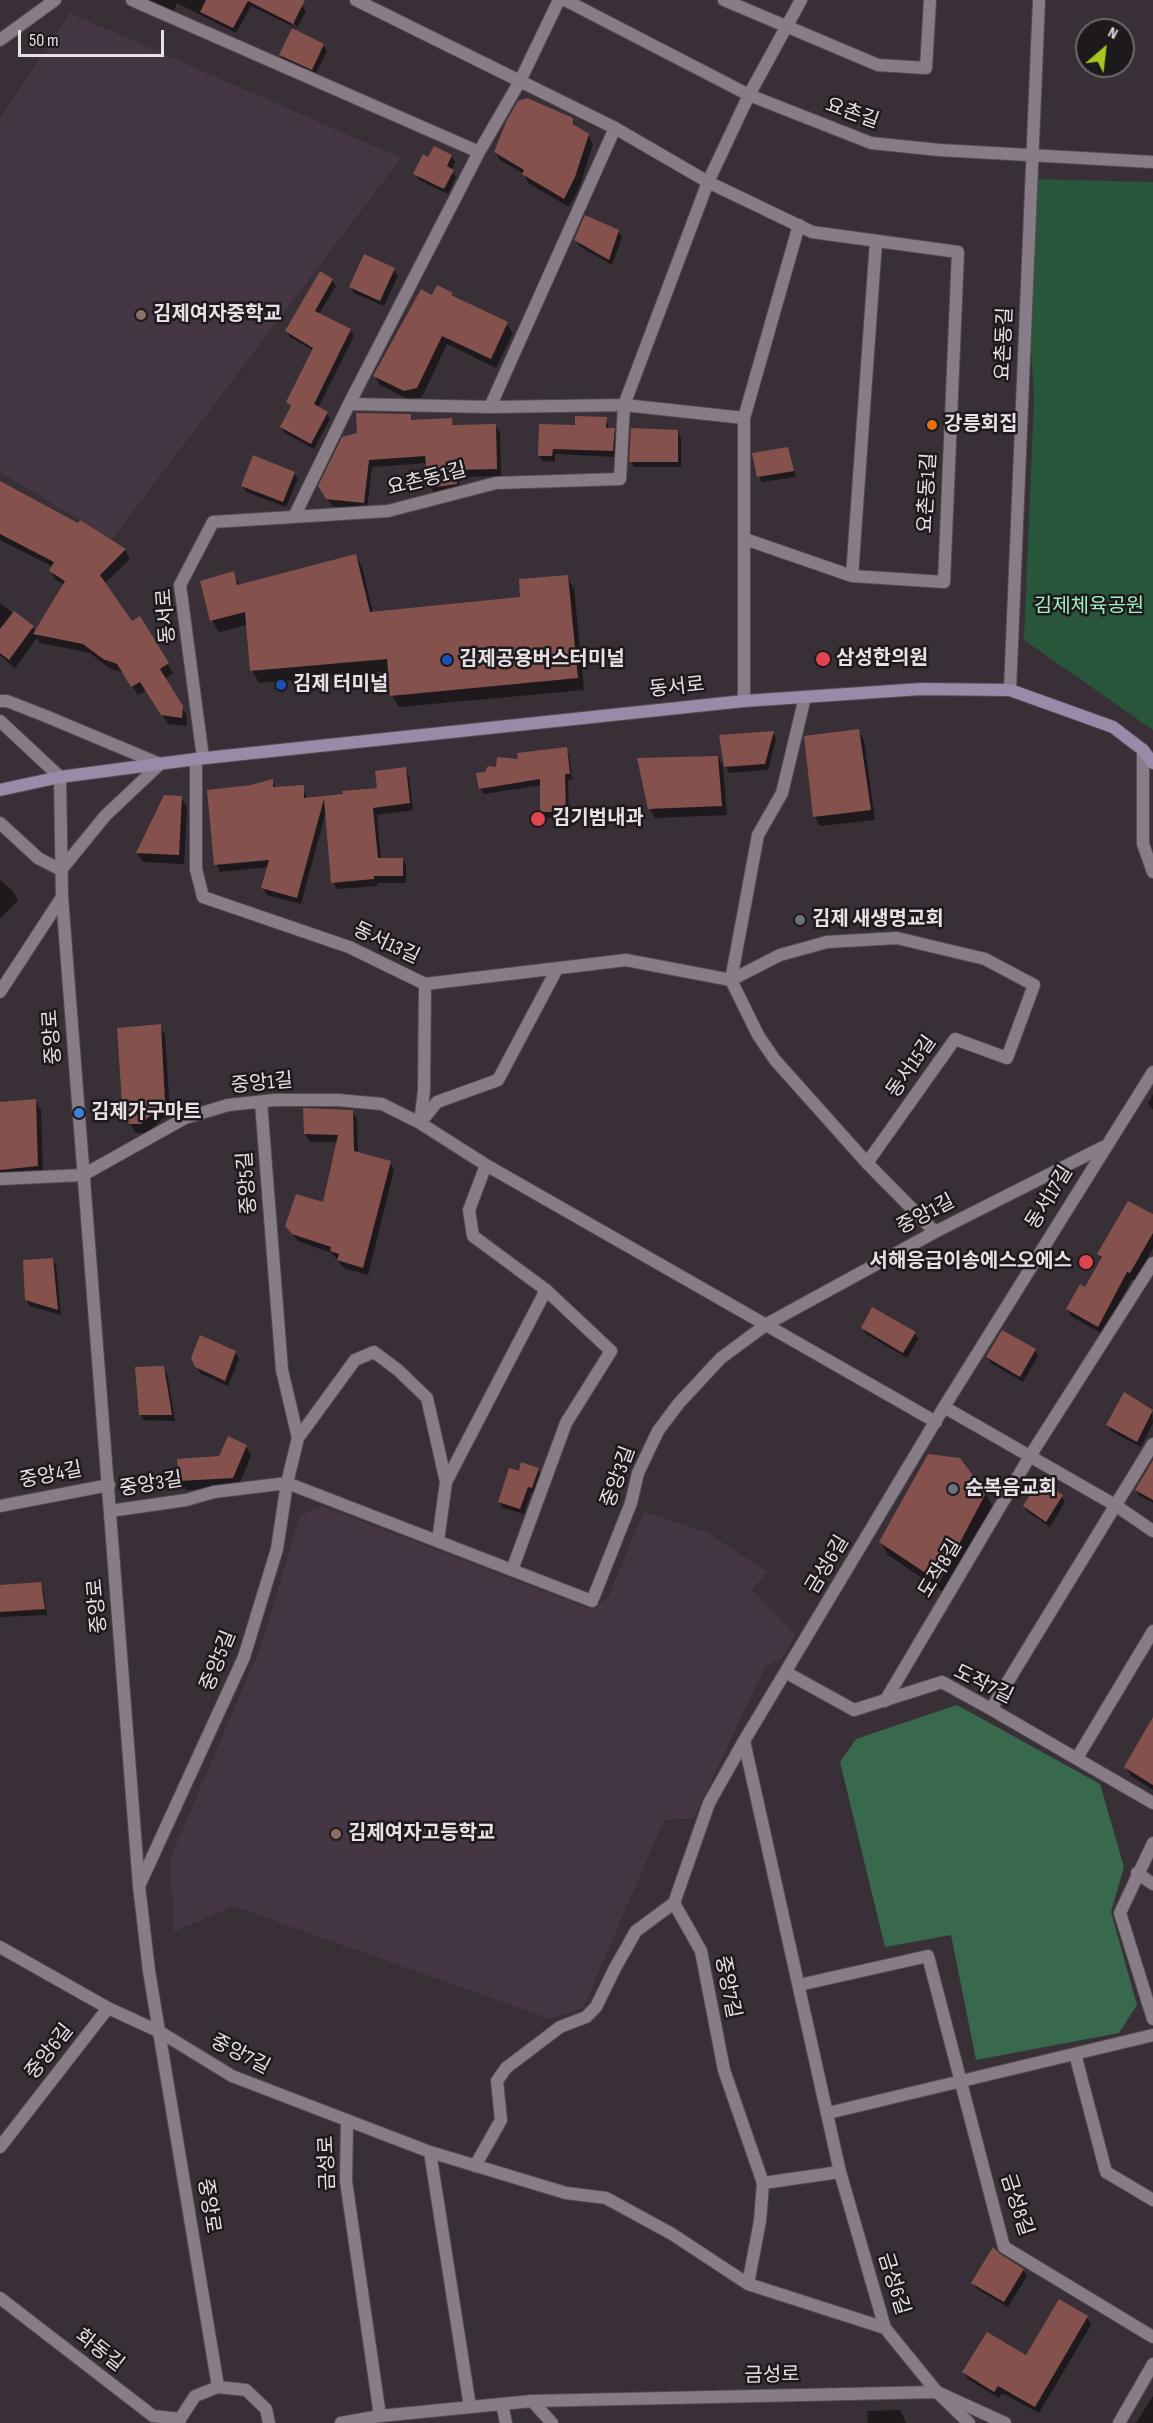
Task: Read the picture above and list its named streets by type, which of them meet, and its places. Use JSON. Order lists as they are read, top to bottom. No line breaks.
{"streets":{"main road":["동서로"],"street":["요촌길","요촌동길","요촌동1길","동서13길","중앙로","동서15길","중앙1길","중앙5길","동서17길","중앙4길","중앙3길","금성6길","도작8길","도작7길","중앙7길","중앙6길","금성로","금성8길","화동길"]},"crossings":[["요촌길","요촌동길"],["요촌동길","동서로"],["요촌동1길","동서로"],["동서로","동서13길"],["동서로","중앙로"],["동서13길","동서15길"],["중앙로","중앙1길"],["중앙로","중앙5길"],["중앙로","중앙4길"],["중앙로","중앙3길"],["중앙로","중앙7길"],["중앙1길","중앙5길"],["중앙1길","동서17길"],["중앙1길","중앙3길"],["중앙1길","금성6길"],["중앙5길","중앙3길"],["동서17길","금성6길"],["금성6길","도작7길"],["금성6길","중앙7길"],["금성6길","금성로"],["도작8길","도작7길"],["중앙7길","금성로"]],"parks":["김제체육공원"],"places":["김제여자중학교","강릉회집","삼성한의원","김제공용버스터미널","김제 터미널","김기범내과","김제 새생명교회","김제가구마트","서해응급이송에스오에스","순복음교회","김제여자고등학교"],"scale_bar":"50 m","north":"top right"}
